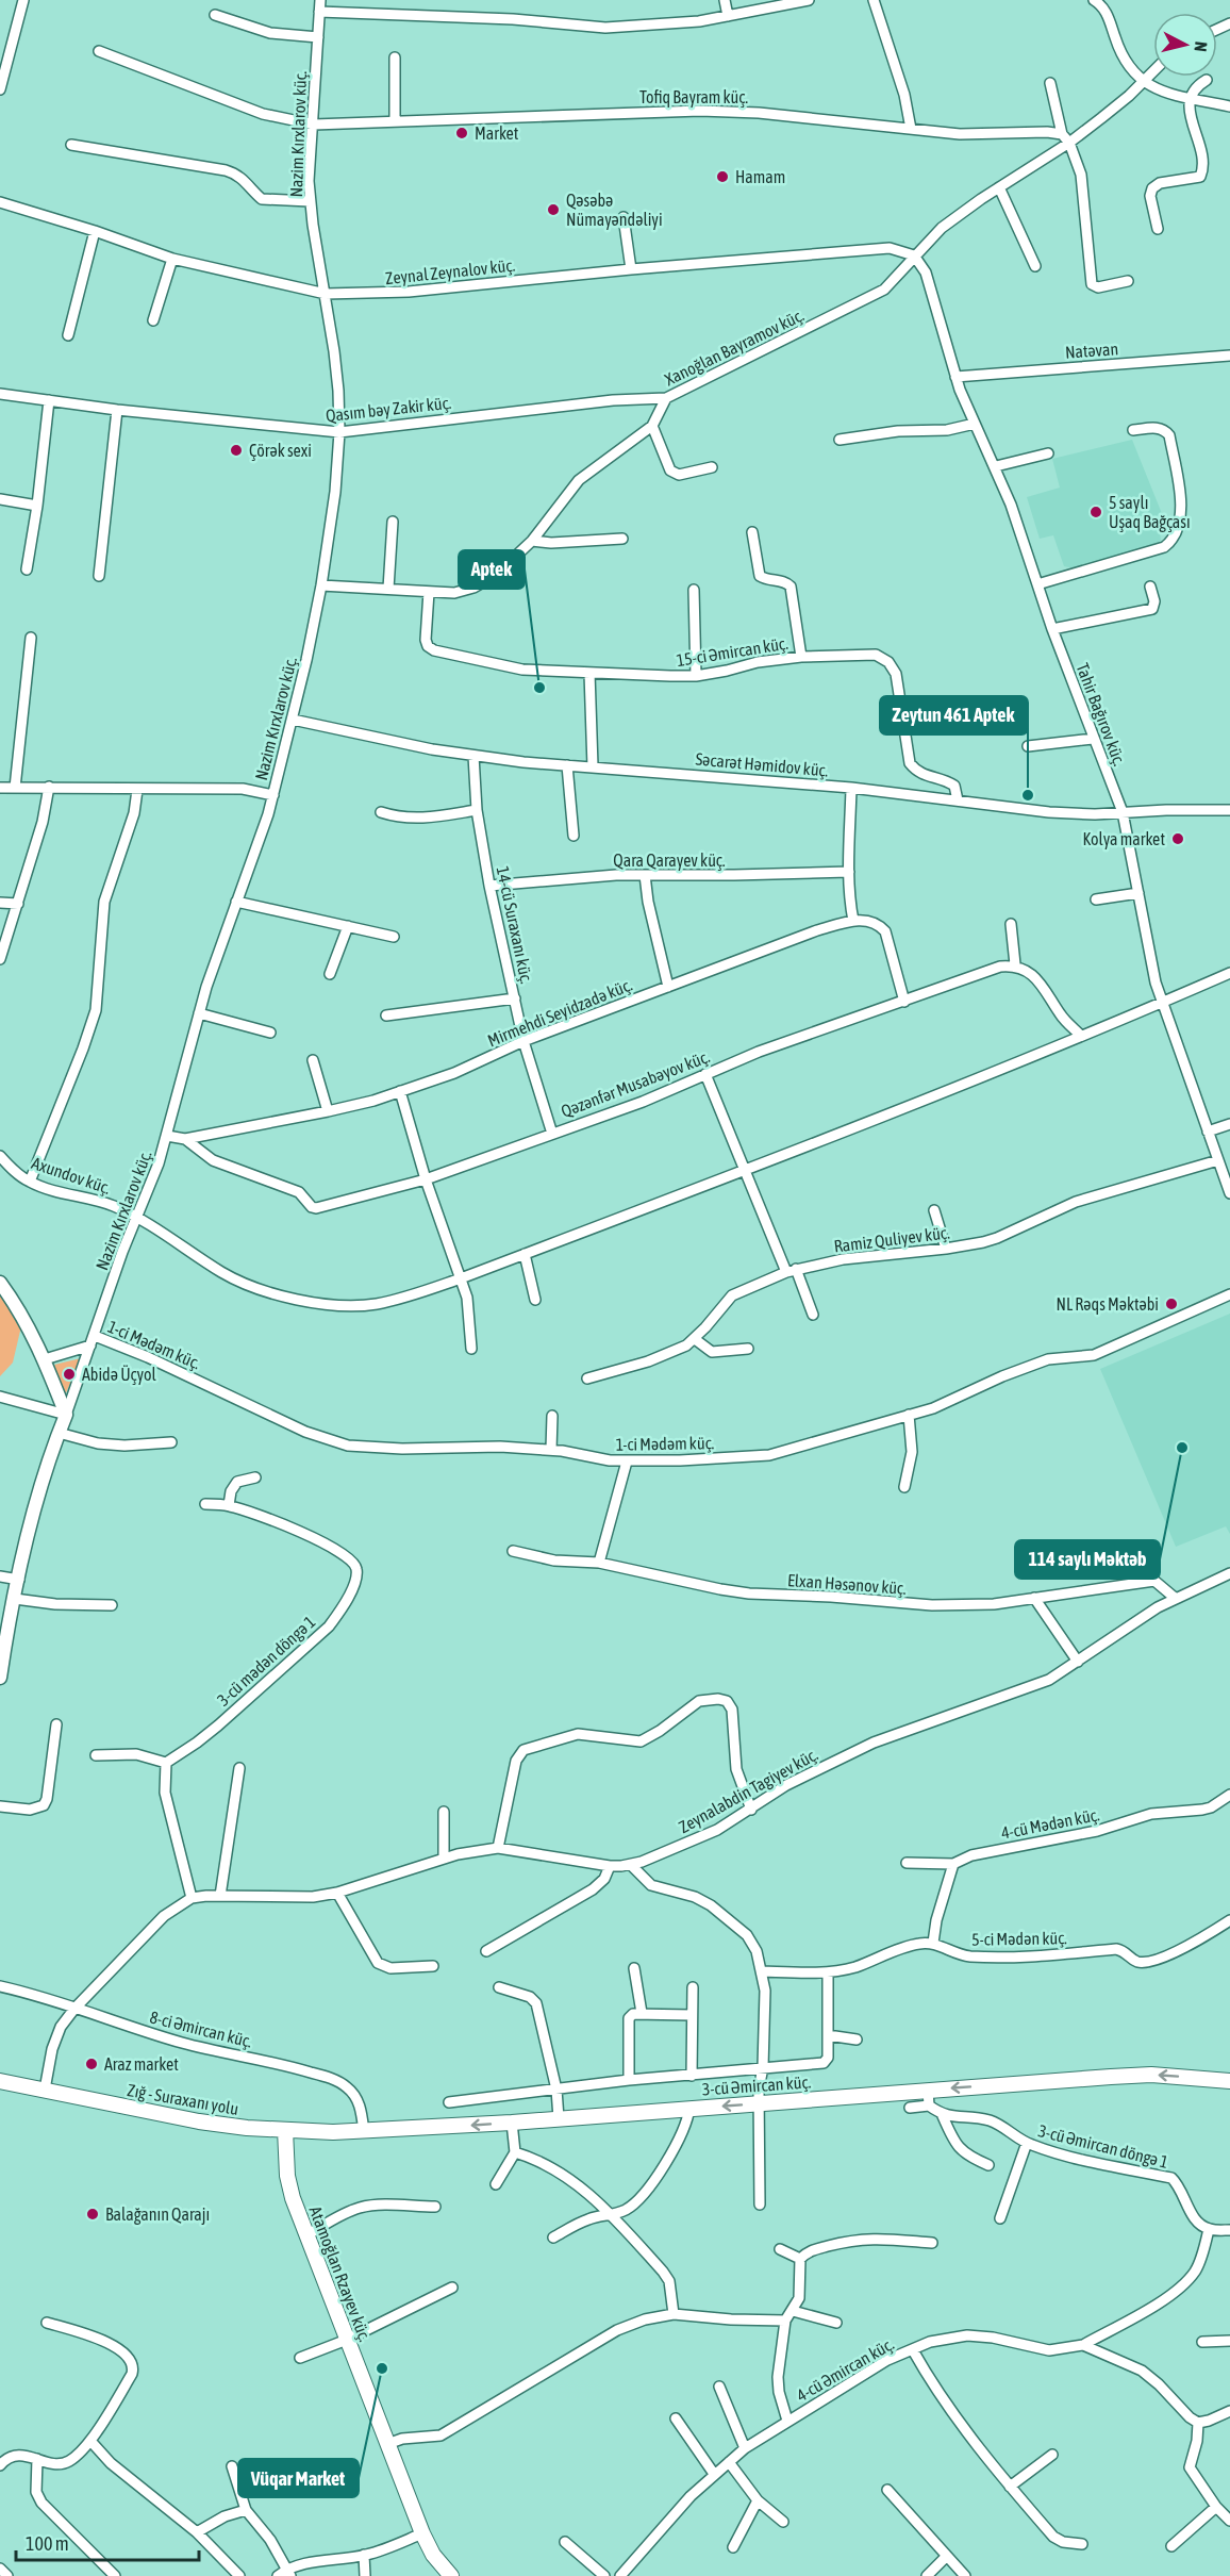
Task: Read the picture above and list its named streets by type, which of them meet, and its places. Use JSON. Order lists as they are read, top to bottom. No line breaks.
{"streets":{"main road":["3-cü Əmircan küç.","Zığ - Suraxanı yolu","Atamoğlan Rzayev küç."],"street":["Tofiq Bayram küç.","Nazim Kırxlarov küç.","Zeynal Zeynalov küç.","Xanoğlan Bayramov küç.","Natəvan","Qasım bəy Zakir küç.","15-ci Əmircan küç.","Tahir Bağırov küç.","Səcarət Həmidov küç.","Qara Qarayev küç.","14-cü Suraxanı küç.","Mirmehdi Seyidzadə küç.","Qəzənfər Musabəyov küç.","Axundov küç.","Ramiz Quliyev küç.","1-ci Mədəm küç.","Elxan Həsənov küç.","3-cü mədən döngə 1","Zeynalabdin Tagiyev küç.","4-cü Mədən küç.","5-ci Mədən küç.","8-ci Əmircan küç.","3-cü Əmircan döngə 1","4-cü Əmircan küç."]},"crossings":[["Tofiq Bayram küç.","Nazim Kırxlarov küç."],["Nazim Kırxlarov küç.","Zeynal Zeynalov küç."],["Nazim Kırxlarov küç.","Xanoğlan Bayramov küç."],["Nazim Kırxlarov küç.","Qasım bəy Zakir küç."],["Nazim Kırxlarov küç.","Səcarət Həmidov küç."],["Nazim Kırxlarov küç.","Mirmehdi Seyidzadə küç."],["Nazim Kırxlarov küç.","Axundov küç."],["Nazim Kırxlarov küç.","1-ci Mədəm küç."],["Zeynal Zeynalov küç.","Xanoğlan Bayramov küç."],["Zeynal Zeynalov küç.","Tahir Bağırov küç."],["Xanoğlan Bayramov küç.","Qasım bəy Zakir küç."],["Xanoğlan Bayramov küç.","15-ci Əmircan küç."],["Xanoğlan Bayramov küç.","Tahir Bağırov küç."],["Natəvan","Tahir Bağırov küç."],["15-ci Əmircan küç.","Səcarət Həmidov küç."],["Tahir Bağırov küç.","Səcarət Həmidov küç."],["Tahir Bağırov küç.","Axundov küç."],["Tahir Bağırov küç.","Ramiz Quliyev küç."],["Səcarət Həmidov küç.","14-cü Suraxanı küç."],["Qara Qarayev küç.","14-cü Suraxanı küç."],["14-cü Suraxanı küç.","Mirmehdi Seyidzadə küç."],["14-cü Suraxanı küç.","Qəzənfər Musabəyov küç."],["Mirmehdi Seyidzadə küç.","Qəzənfər Musabəyov küç."],["Elxan Həsənov küç.","Zeynalabdin Tagiyev küç."],["Zeynalabdin Tagiyev küç.","8-ci Əmircan küç."],["Zeynalabdin Tagiyev küç.","Zığ - Suraxanı yolu"],["8-ci Əmircan küç.","3-cü Əmircan küç."],["3-cü Əmircan küç.","Zığ - Suraxanı yolu"],["3-cü Əmircan küç.","Atamoğlan Rzayev küç."],["Zığ - Suraxanı yolu","Atamoğlan Rzayev küç."]],"one_way":["3-cü Əmircan küç."],"places":["Market","Hamam","Qəsəbə Nümayəndəliyi","Çörək sexi","5 saylı Uşaq Bağçası","Aptek","Zeytun 461 Aptek","Kolya market","NL Rəqs Məktəbi","Abidə Üçyol","114 saylı Məktəb","Araz market","Balağanın Qarajı","Vüqar Market"],"scale_bar":"100 m","north":"right"}
